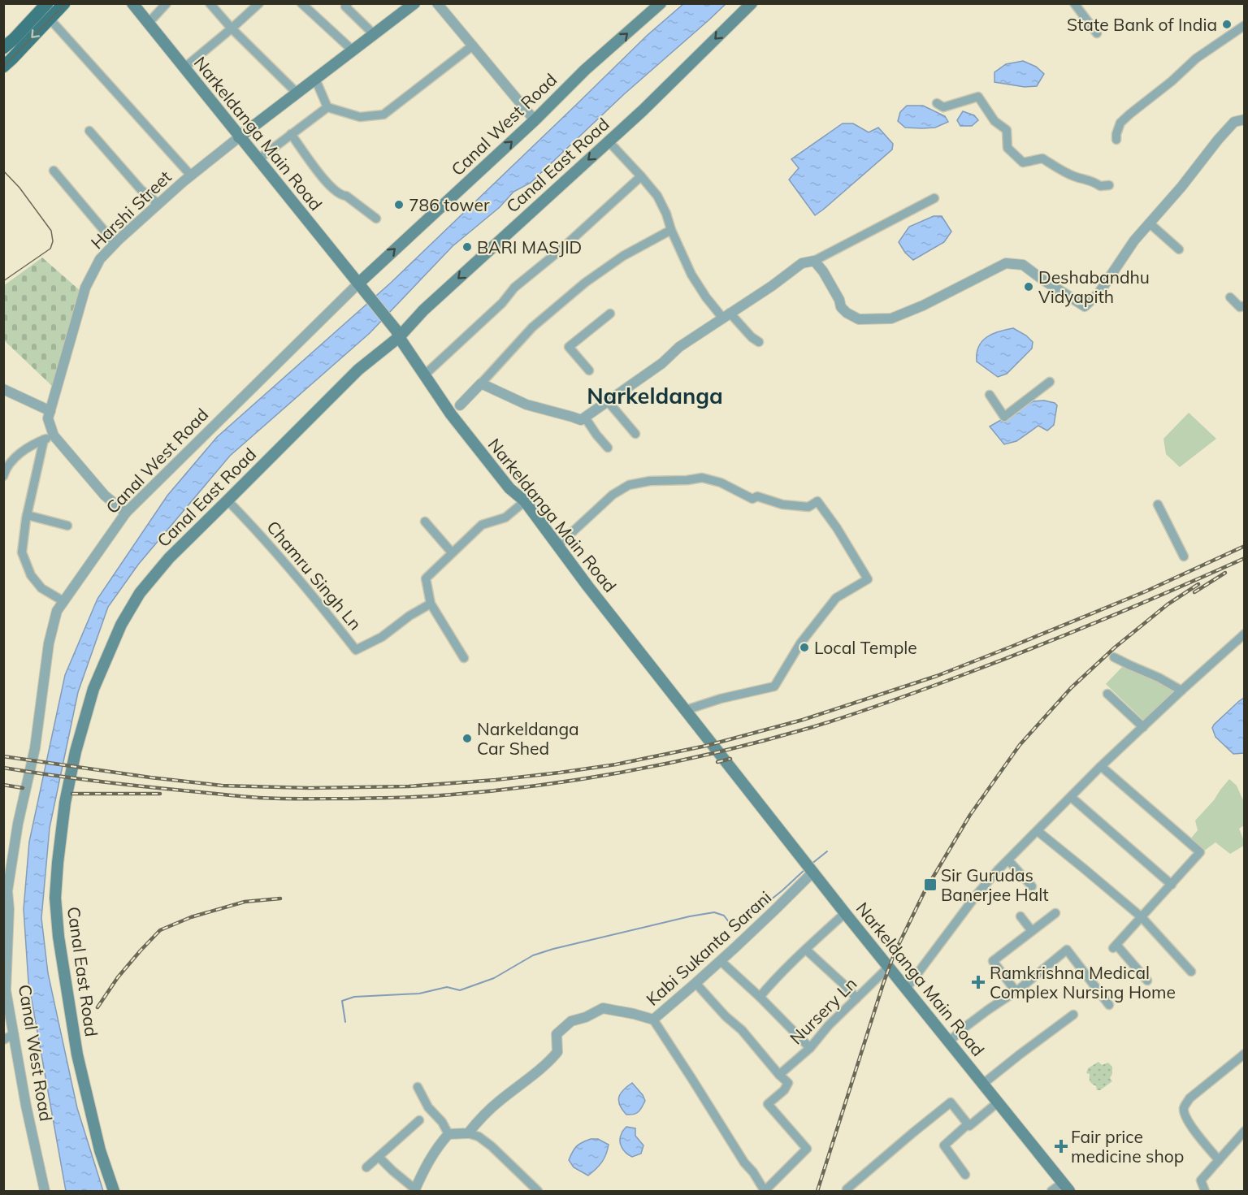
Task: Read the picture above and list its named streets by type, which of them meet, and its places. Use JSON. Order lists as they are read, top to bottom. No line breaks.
{"streets":{"main road":["Canal West Road","Narkeldanga Main Road","Canal East Road"],"street":["Harshi Street","Chamru Singh Ln","Kabi Sukanta Sarani","Nursery Ln"]},"crossings":[["Canal West Road","Narkeldanga Main Road"],["Narkeldanga Main Road","Canal East Road"],["Narkeldanga Main Road","Harshi Street"],["Narkeldanga Main Road","Kabi Sukanta Sarani"],["Narkeldanga Main Road","Nursery Ln"],["Canal East Road","Chamru Singh Ln"]],"districts":["Narkeldanga"],"places":{"other":["State Bank of India","786 tower","BARI MASJID","Deshabandhu Vidyapith","Local Temple","Narkeldanga Car Shed"],"transit":["Sir Gurudas Banerjee Halt"],"health":["Ramkrishna Medical Complex Nursing Home","Fair price medicine shop"]}}
